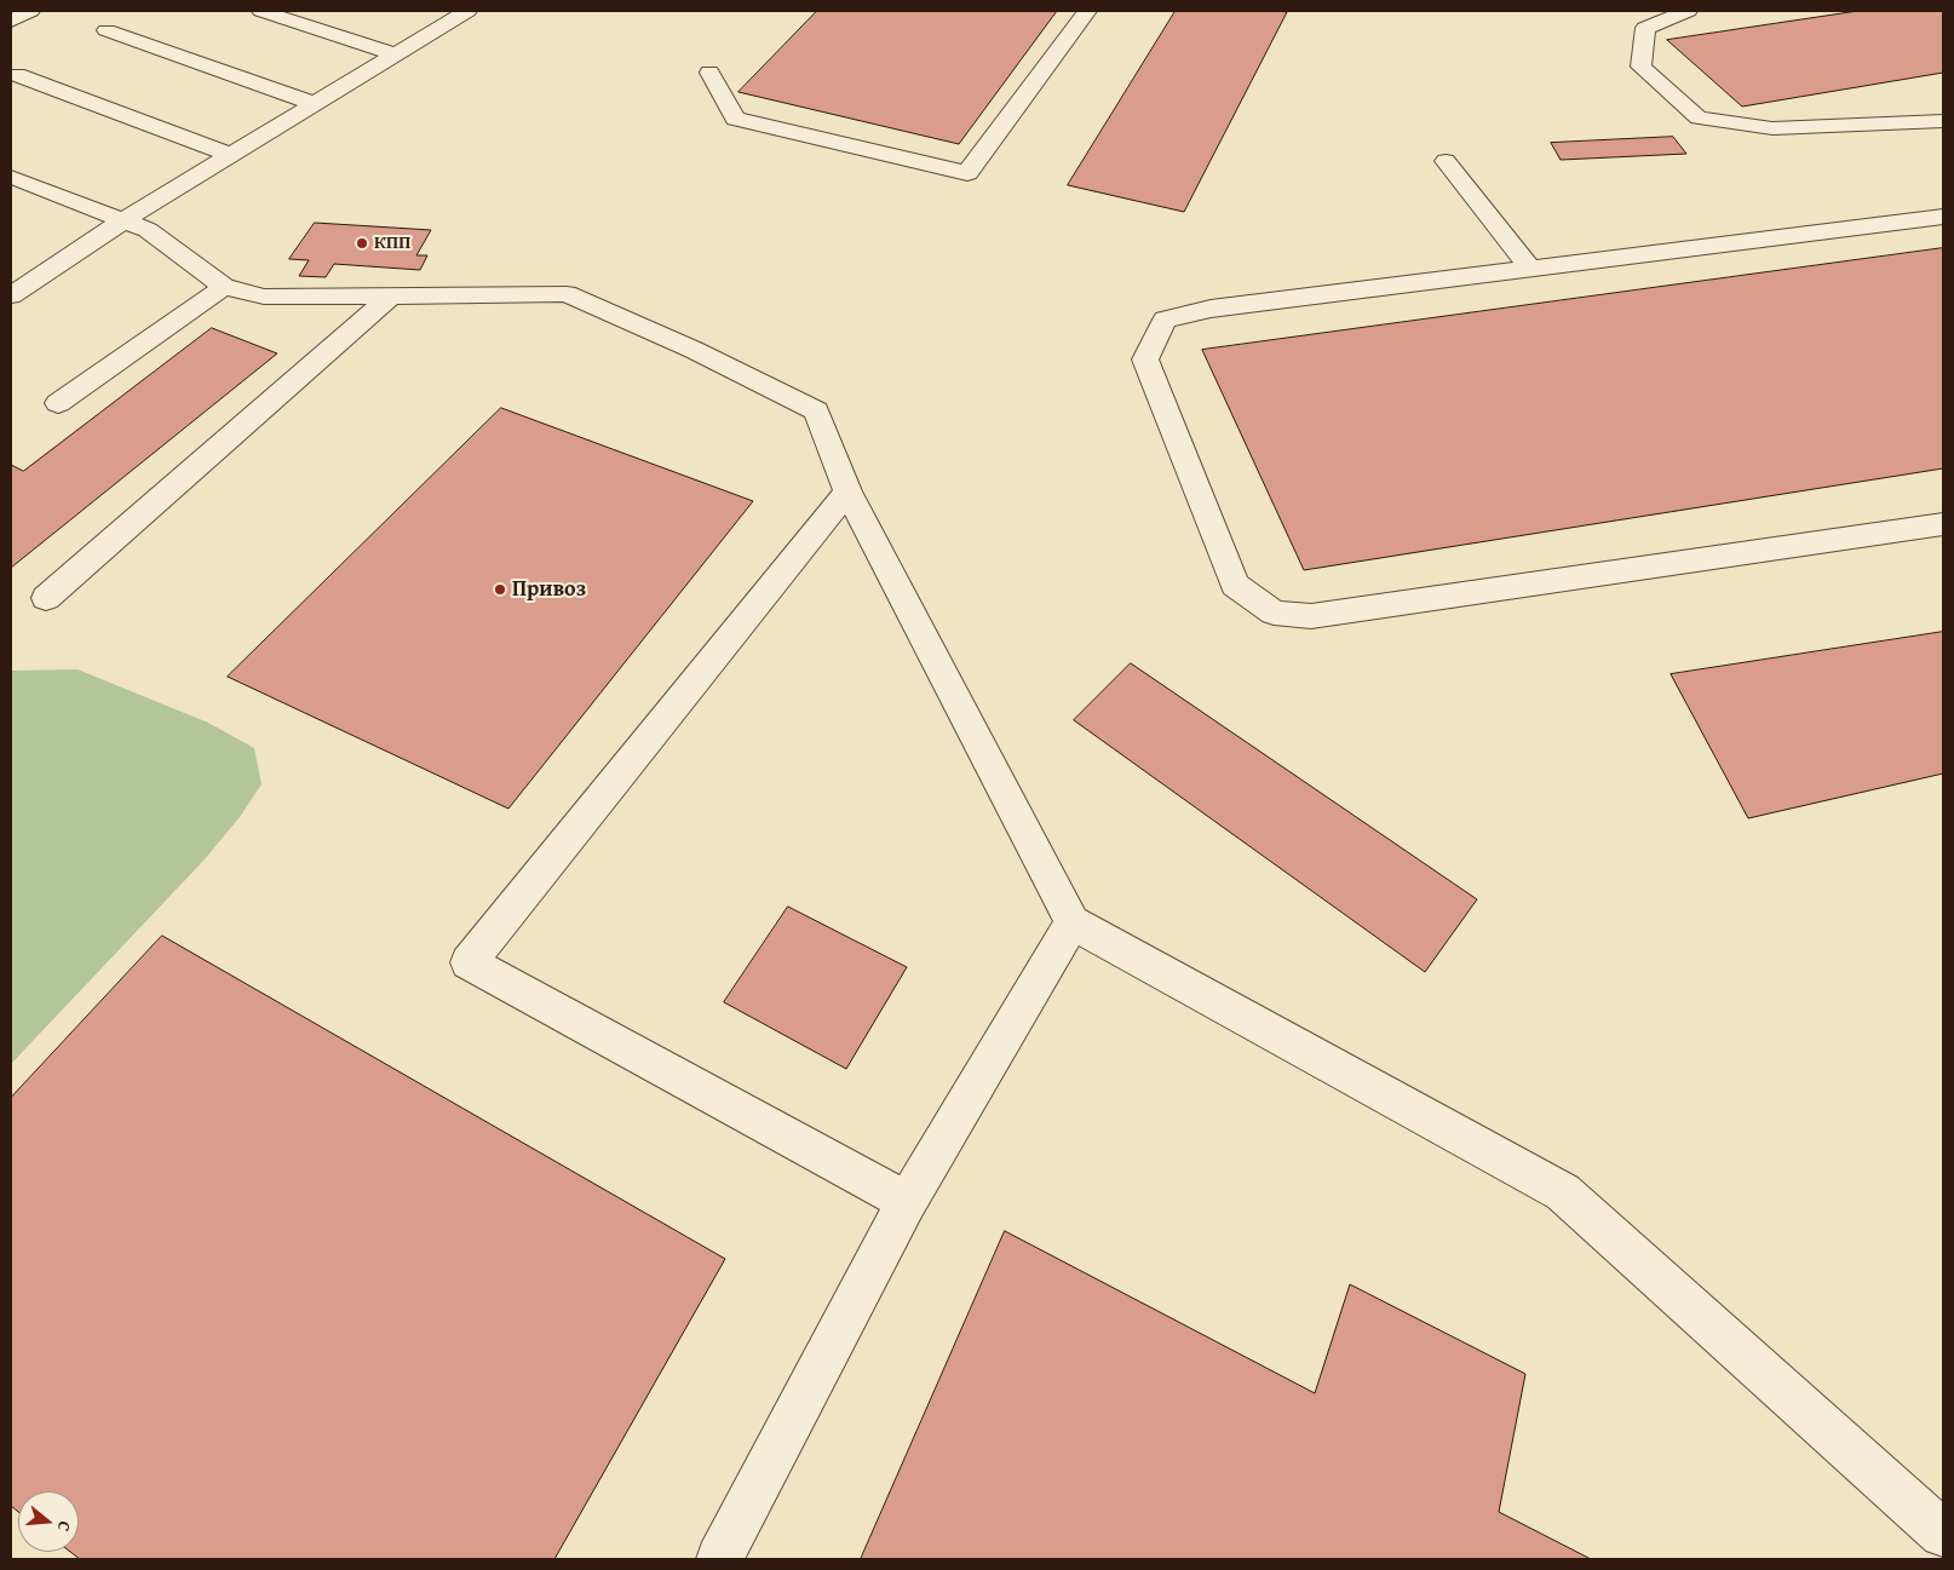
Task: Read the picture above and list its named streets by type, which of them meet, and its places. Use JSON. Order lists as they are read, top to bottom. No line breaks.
{"places":["КПП","Привоз"],"north":"right"}
